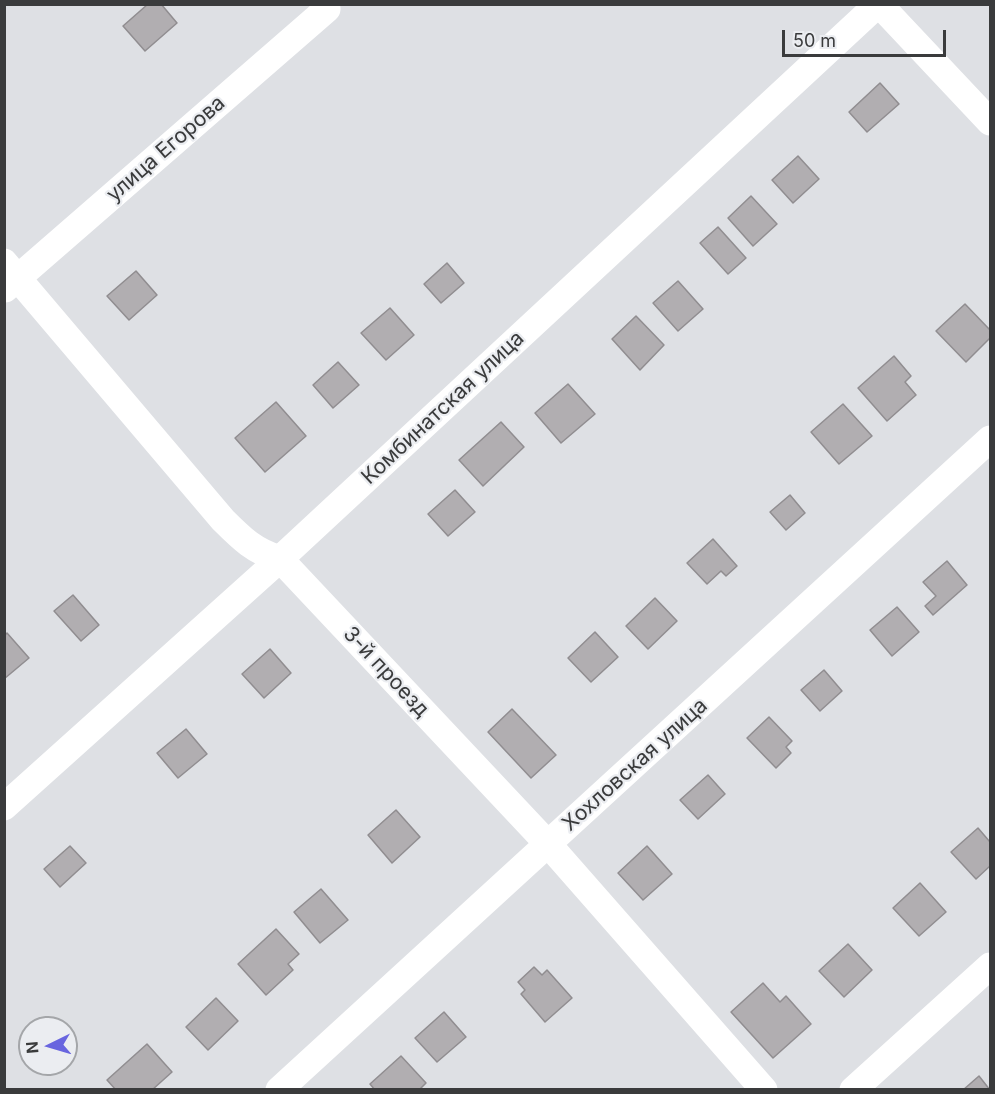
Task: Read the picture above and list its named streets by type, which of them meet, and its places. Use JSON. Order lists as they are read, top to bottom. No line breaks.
{"streets":{"street":["улица Егорова","Комбинатская улица","3-й проезд","Хохловская улица"]},"crossings":[["улица Егорова","3-й проезд"],["Комбинатская улица","3-й проезд"],["3-й проезд","Хохловская улица"]],"scale_bar":"50 m","north":"left"}
